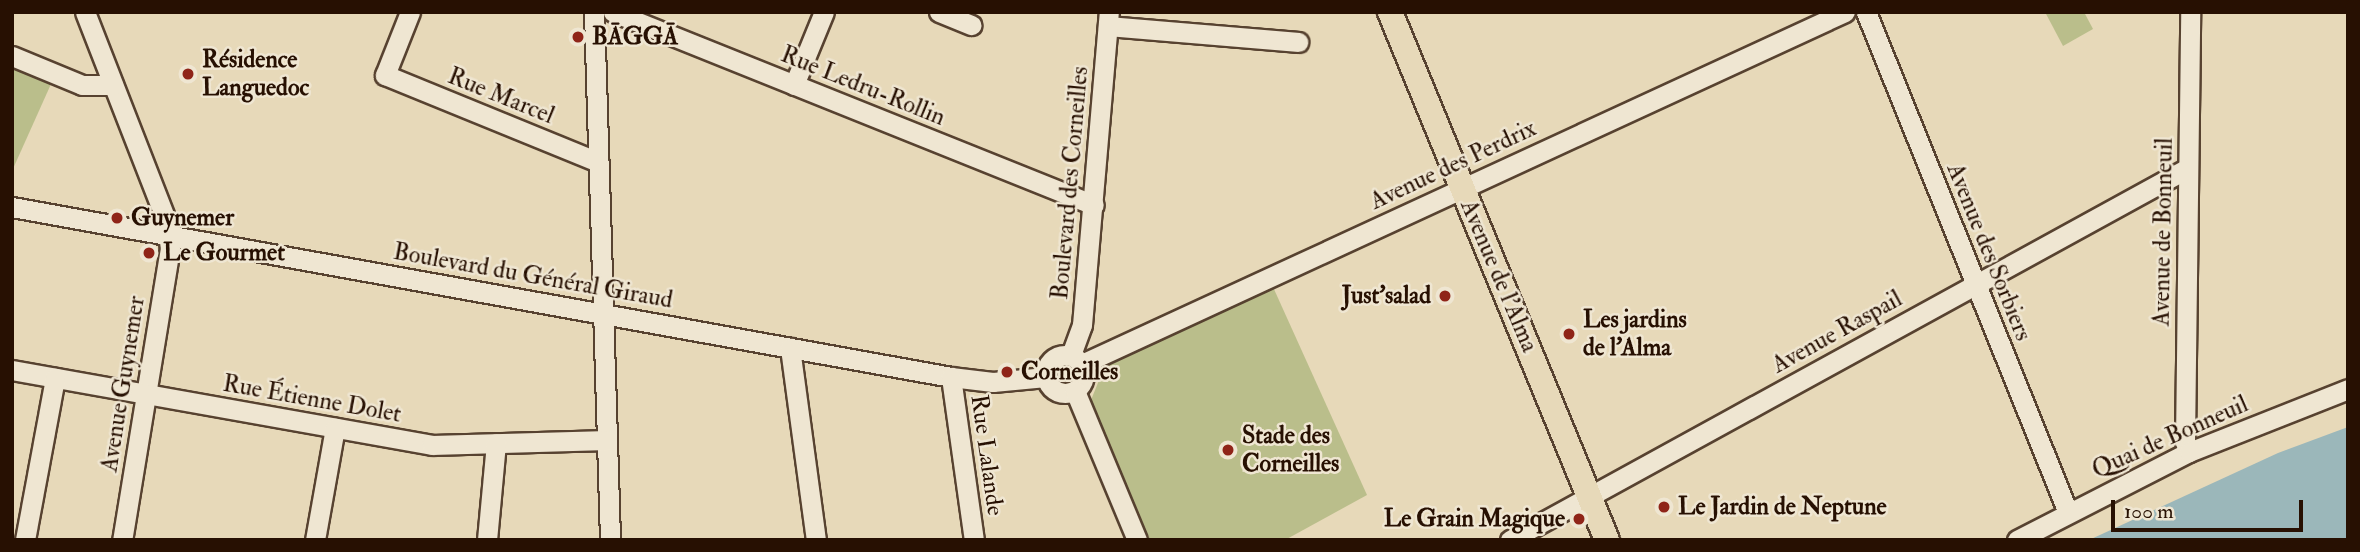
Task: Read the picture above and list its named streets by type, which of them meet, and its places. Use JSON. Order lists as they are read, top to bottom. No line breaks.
{"streets":{"main road":["Avenue de l'Alma"],"street":["Rue Ledru-Rollin","Rue Marcel","Avenue des Perdrix","Boulevard des Corneilles","Avenue de Bonneuil","Avenue des Sorbiers","Boulevard du Général Giraud","Avenue Raspail","Avenue Guynemer","Rue Étienne Dolet","Quai de Bonneuil","Rue Lalande"]},"crossings":[["Rue Ledru-Rollin","Boulevard des Corneilles"],["Avenue des Perdrix","Boulevard des Corneilles"],["Avenue des Perdrix","Boulevard du Général Giraud"],["Avenue des Perdrix","Avenue de l'Alma"],["Boulevard des Corneilles","Boulevard du Général Giraud"],["Avenue de Bonneuil","Avenue Raspail"],["Avenue de Bonneuil","Quai de Bonneuil"],["Avenue des Sorbiers","Avenue Raspail"],["Avenue des Sorbiers","Quai de Bonneuil"],["Boulevard du Général Giraud","Avenue Guynemer"],["Boulevard du Général Giraud","Rue Lalande"],["Avenue de l'Alma","Avenue Raspail"],["Avenue Guynemer","Rue Étienne Dolet"]],"places":["BĀGGĀ","Résidence Languedoc","Guynemer","Le Gourmet","Just'salad","Les jardins de l'Alma","Corneilles","Stade des Corneilles","Le Jardin de Neptune","Le Grain Magique"],"scale_bar":"100 m"}
